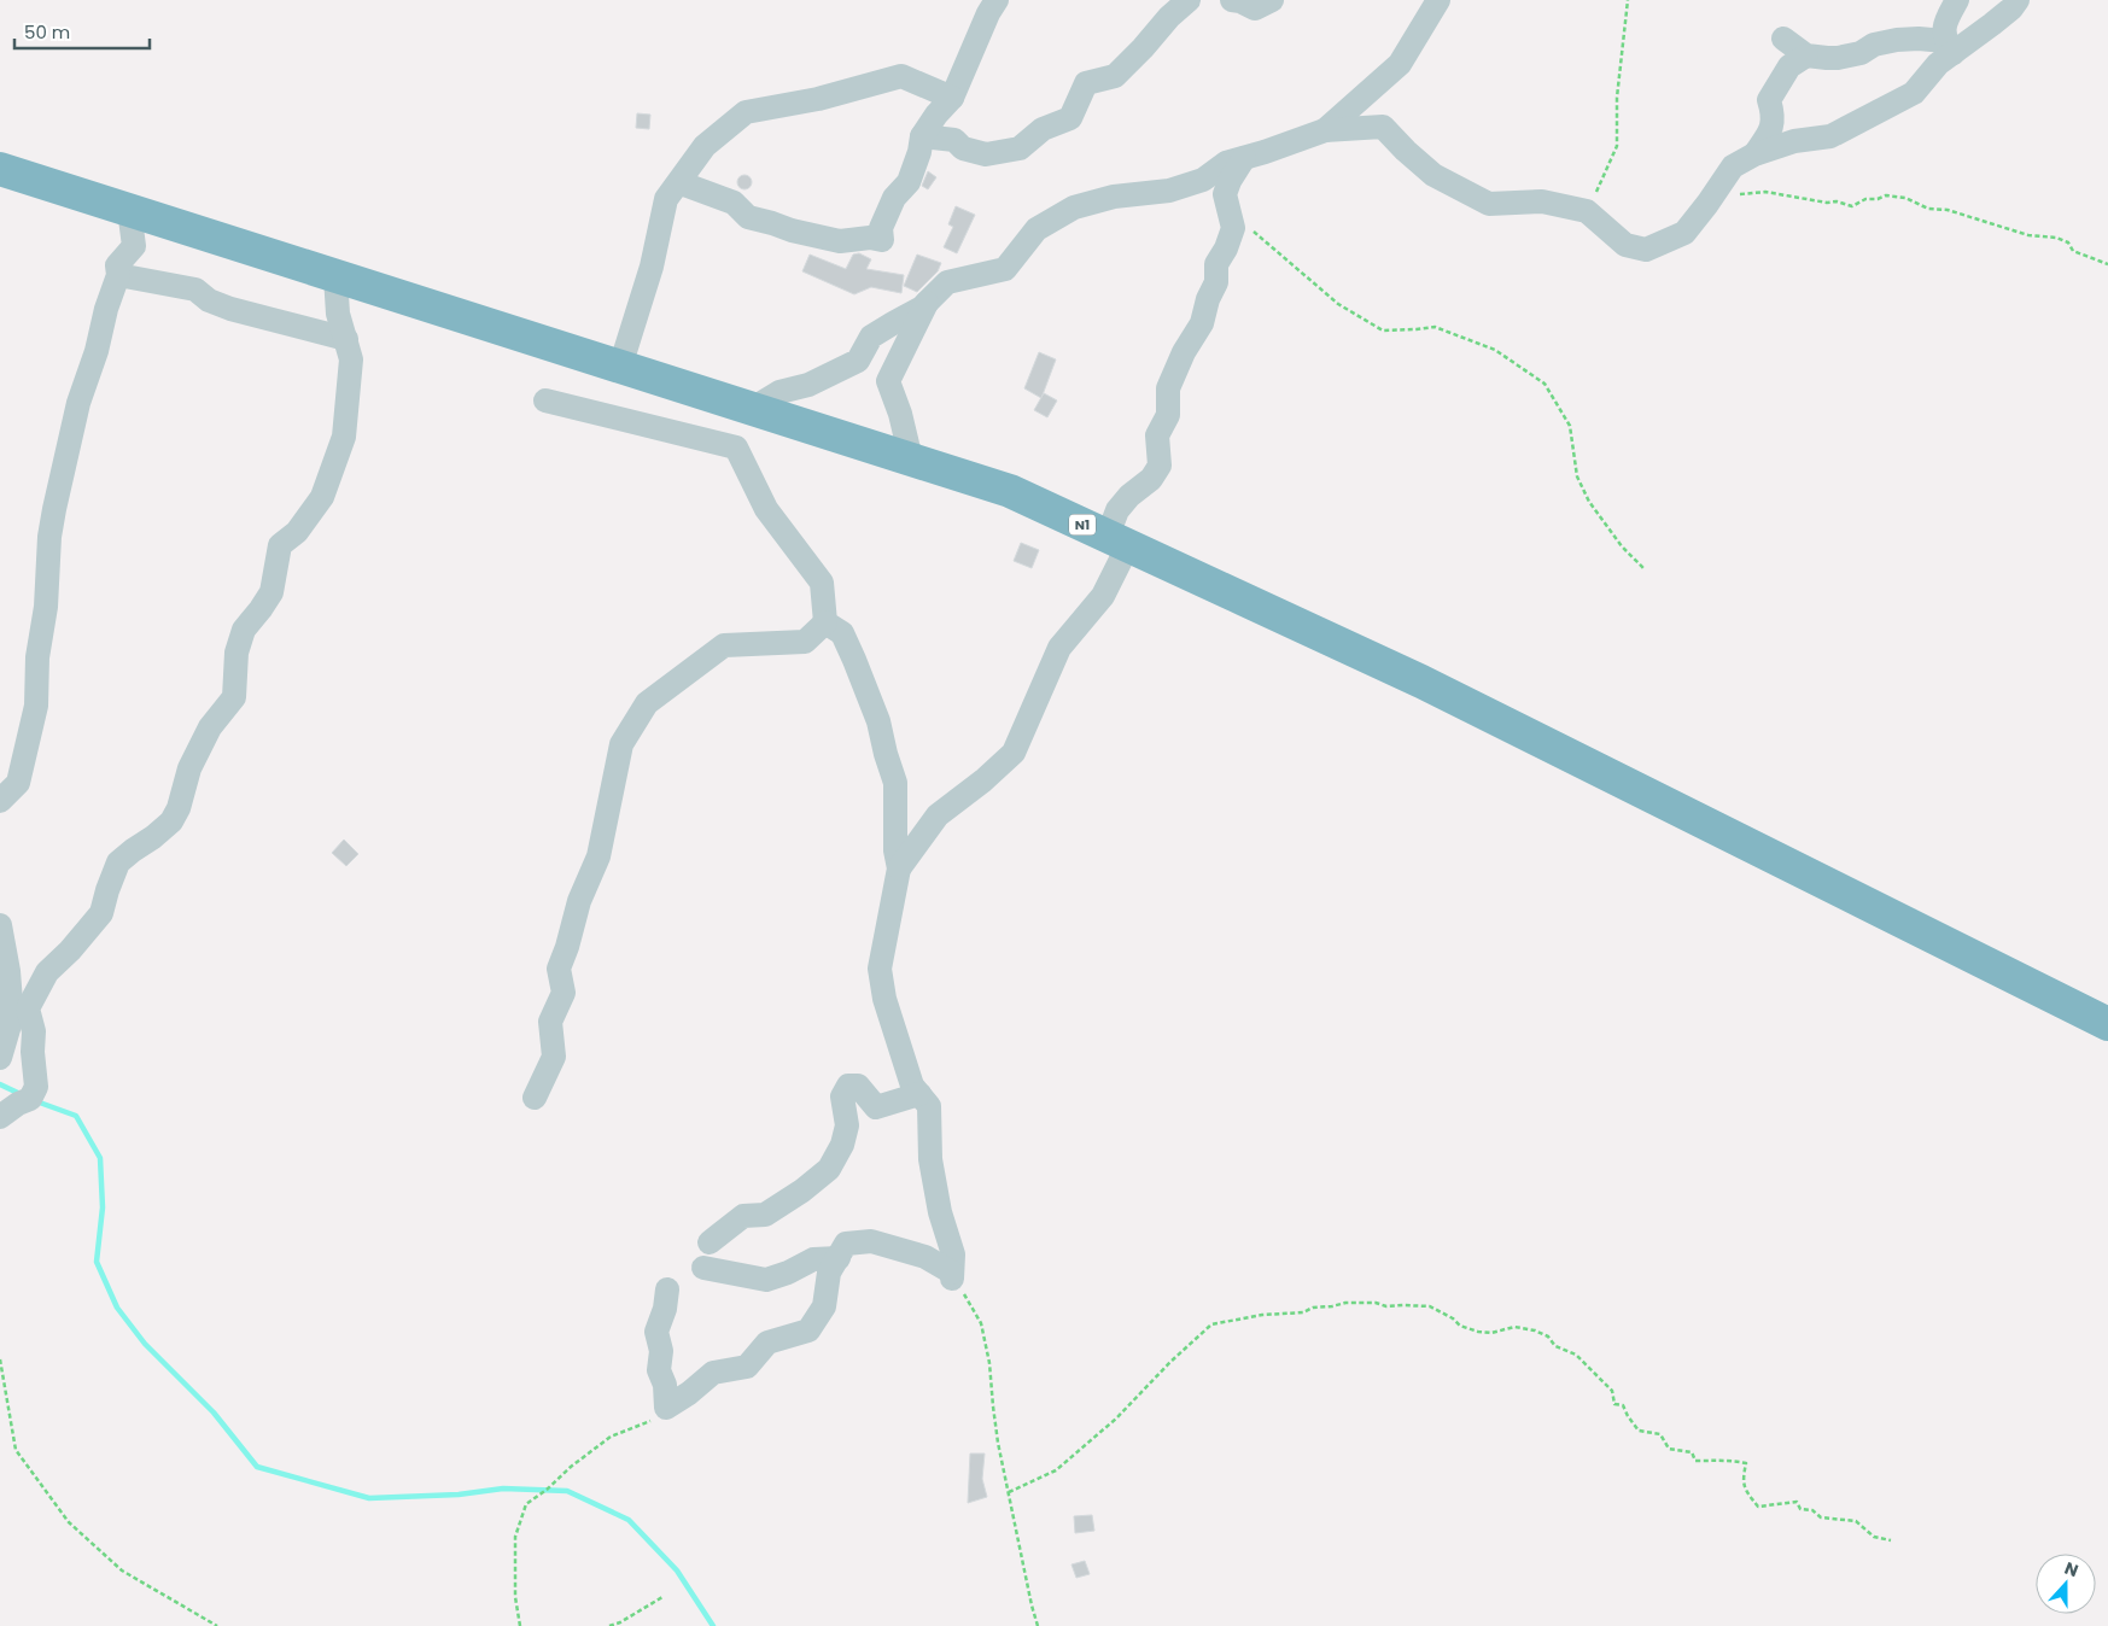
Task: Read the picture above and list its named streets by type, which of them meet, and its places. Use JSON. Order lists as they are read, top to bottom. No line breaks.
{"streets":{"highway":["N1"]},"scale_bar":"50 m","north":"top"}
